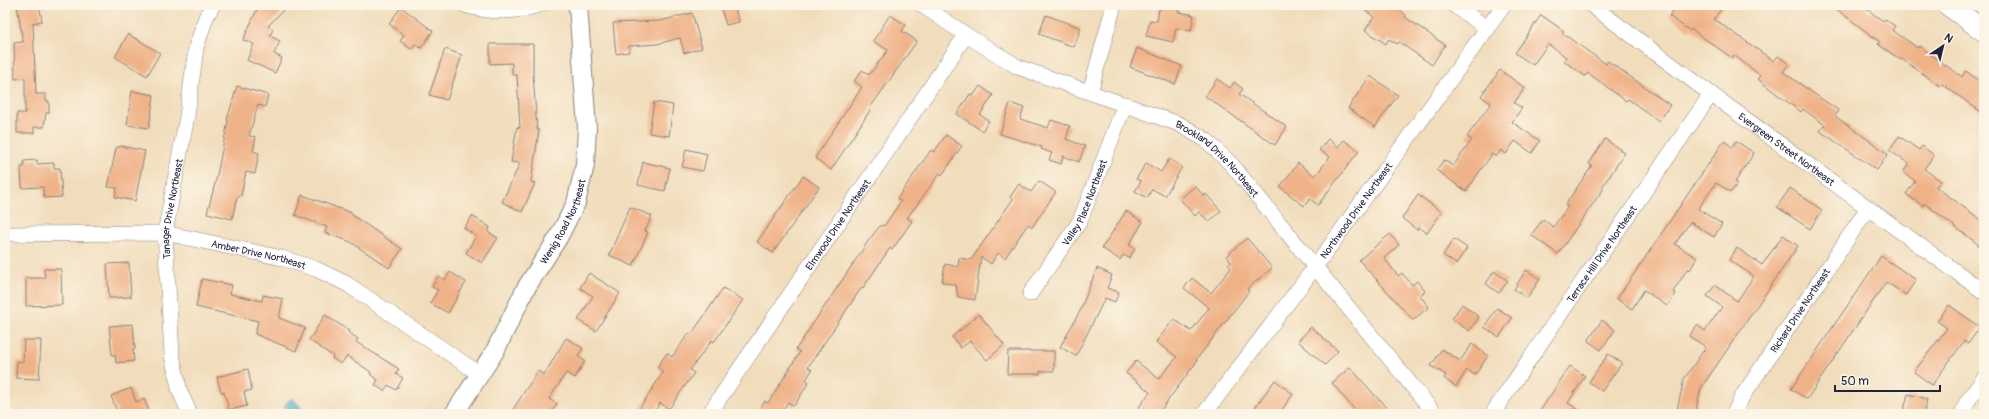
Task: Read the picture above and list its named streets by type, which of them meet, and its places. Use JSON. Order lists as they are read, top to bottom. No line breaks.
{"streets":{"street":["Evergreen Street Northeast","Brookland Drive Northeast","Valley Place Northeast","Tanager Drive Northeast","Northwood Drive Northeast","Wenig Road Northeast","Elmwood Drive Northeast","Terrace Hill Drive Northeast","Amber Drive Northeast","Richard Drive Northeast"]},"crossings":[["Evergreen Street Northeast","Terrace Hill Drive Northeast"],["Evergreen Street Northeast","Richard Drive Northeast"],["Brookland Drive Northeast","Valley Place Northeast"],["Brookland Drive Northeast","Northwood Drive Northeast"],["Brookland Drive Northeast","Elmwood Drive Northeast"],["Tanager Drive Northeast","Amber Drive Northeast"],["Wenig Road Northeast","Amber Drive Northeast"]],"scale_bar":"50 m","north":"top right"}
